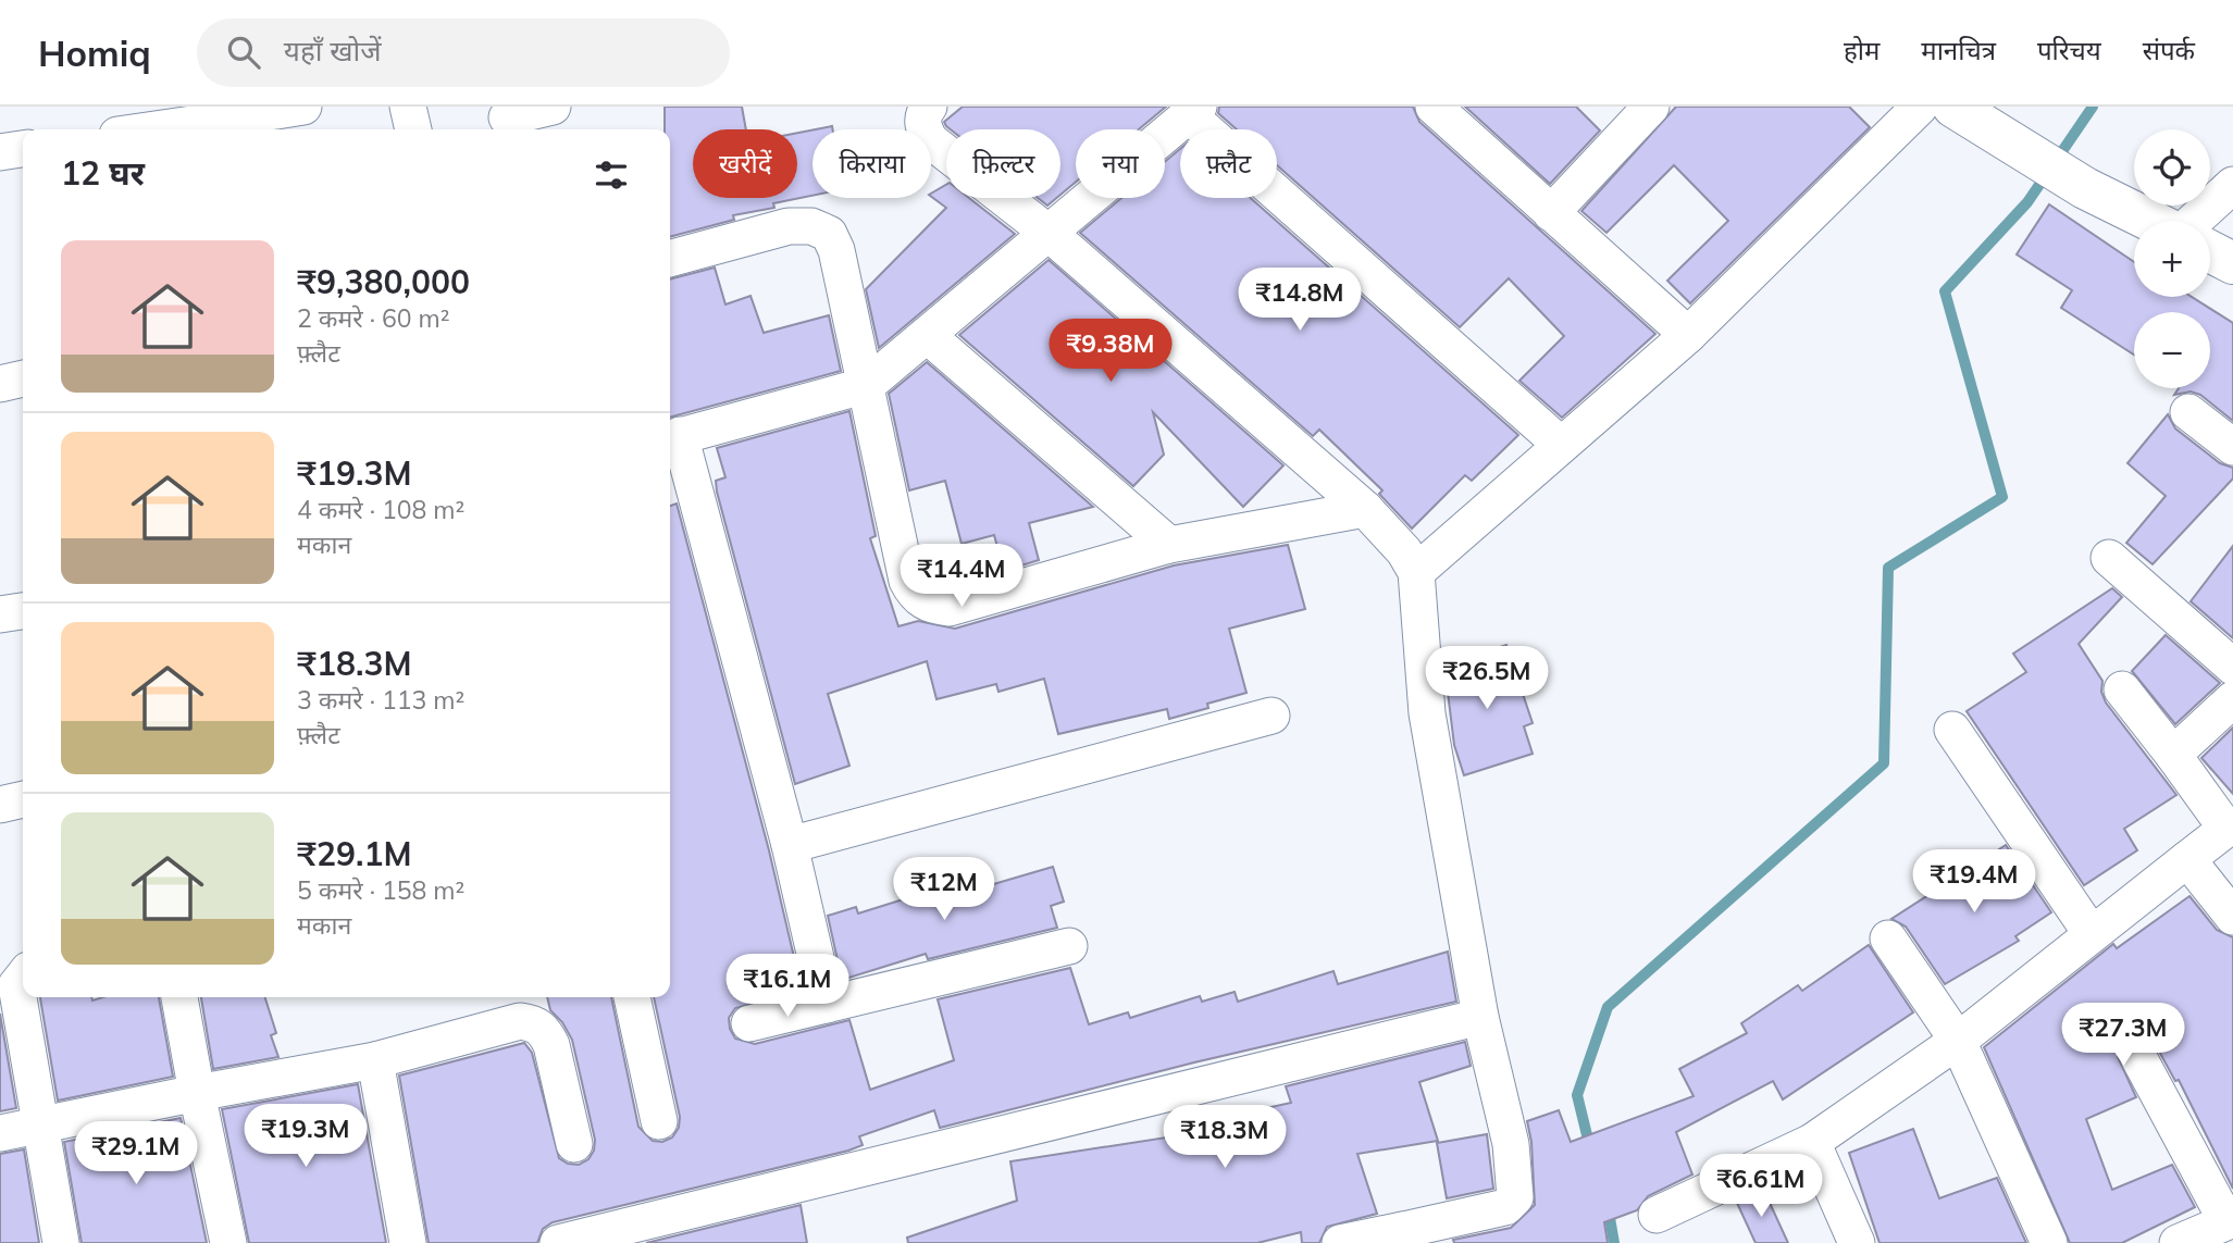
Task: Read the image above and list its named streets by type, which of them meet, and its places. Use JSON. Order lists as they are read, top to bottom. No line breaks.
{"page":{"header":"Homiq","search":"यहाँ खोजें","nav":["होम","मानचित्र","परिचय","संपर्क"],"map_buttons":["+","−"],"chip":["खरीदें","किराया","फ़िल्टर","नया","फ़्लैट"],"heading":"12 घर","list":[{"name":"₹9,380,000","note":"2 कमरे · 60 m² · फ़्लैट"},{"name":"₹19.3M","note":"4 कमरे · 108 m² · मकान"},{"name":"₹18.3M","note":"3 कमरे · 113 m² · फ़्लैट"},{"name":"₹29.1M","note":"5 कमरे · 158 m² · मकान"}],"price":["₹14.8M","₹9.38M","₹14.4M","₹26.5M","₹19.4M","₹12M","₹16.1M","₹27.3M","₹19.3M","₹18.3M","₹29.1M","₹6.61M"]}}
